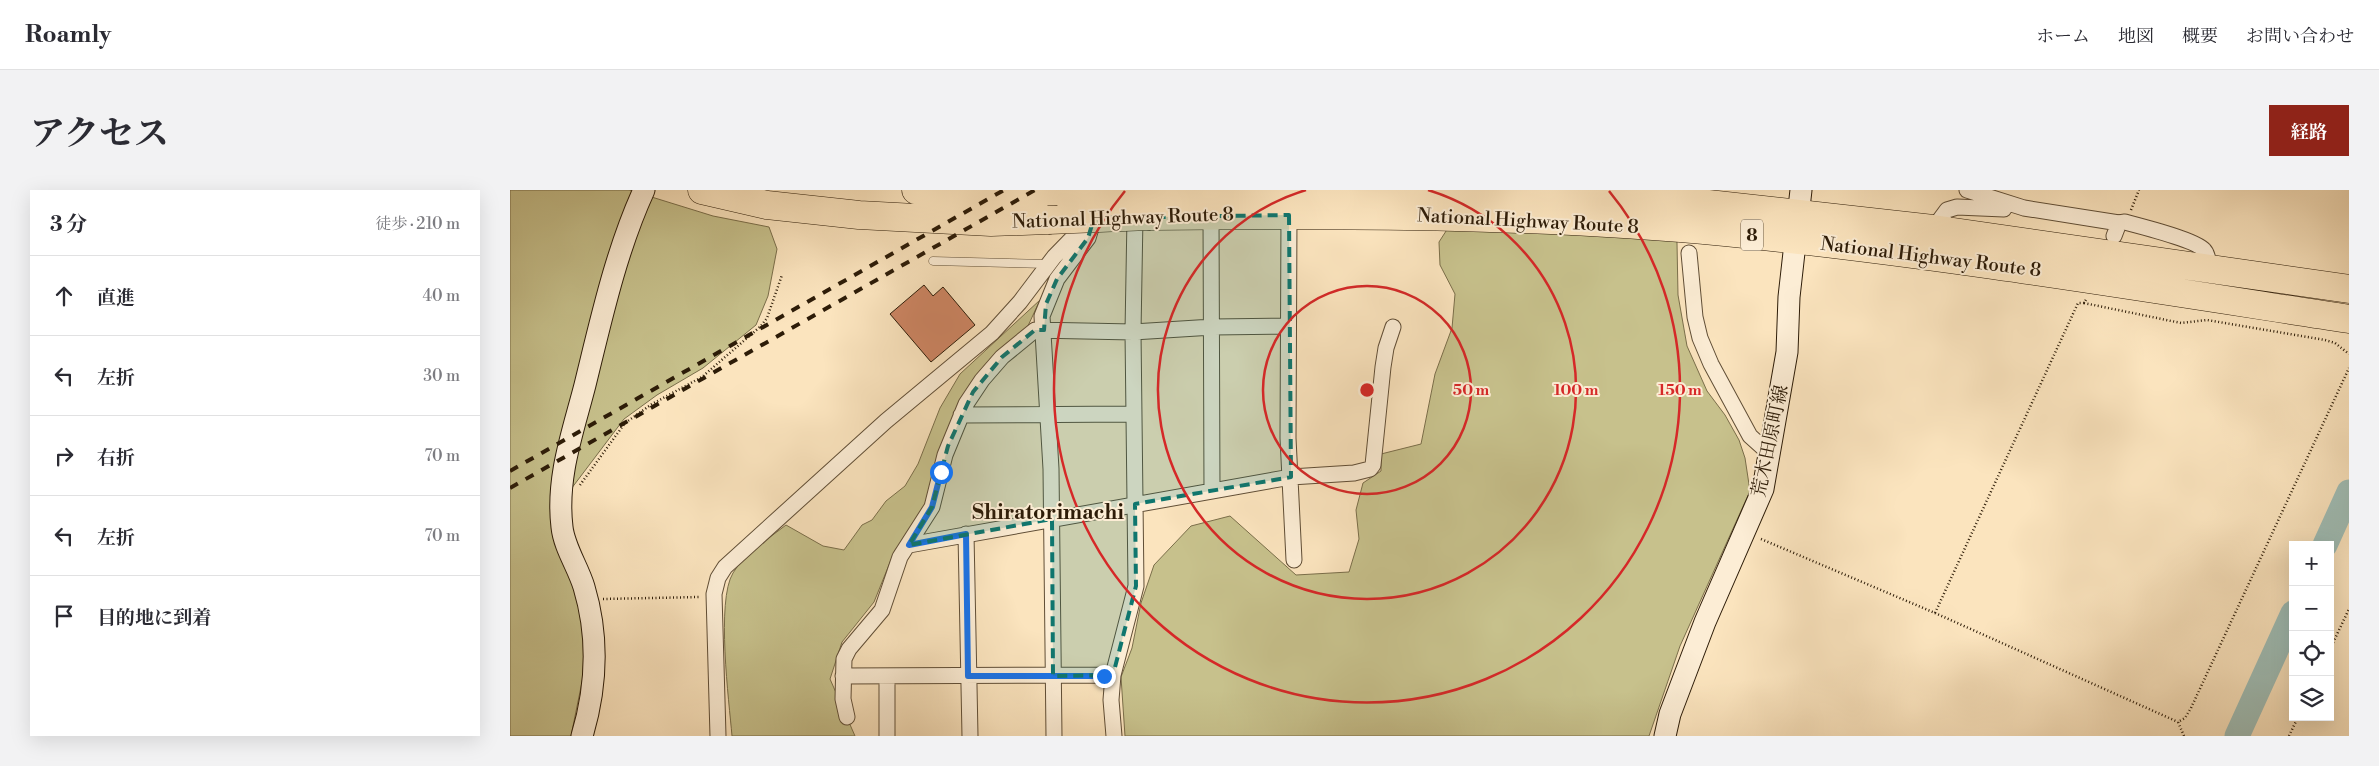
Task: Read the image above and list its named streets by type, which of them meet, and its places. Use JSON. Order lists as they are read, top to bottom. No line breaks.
{"streets":{"highway":["National Highway Route 8","8"],"street":["荒木田原町線"]},"crossings":[["National Highway Route 8","荒木田原町線"]],"districts":["Shiratorimachi"],"page":{"header":"Roamly","nav":["ホーム","地図","概要","お問い合わせ"],"title":"アクセス","buttons":"経路","heading":["3 分","徒歩 · 210 m"],"list":[["直進","40 m"],["左折","30 m"],["右折","70 m"],["左折","70 m"],"目的地に到着"],"map_buttons":["+","−"]},"rings":["50 m","100 m","150 m"]}
